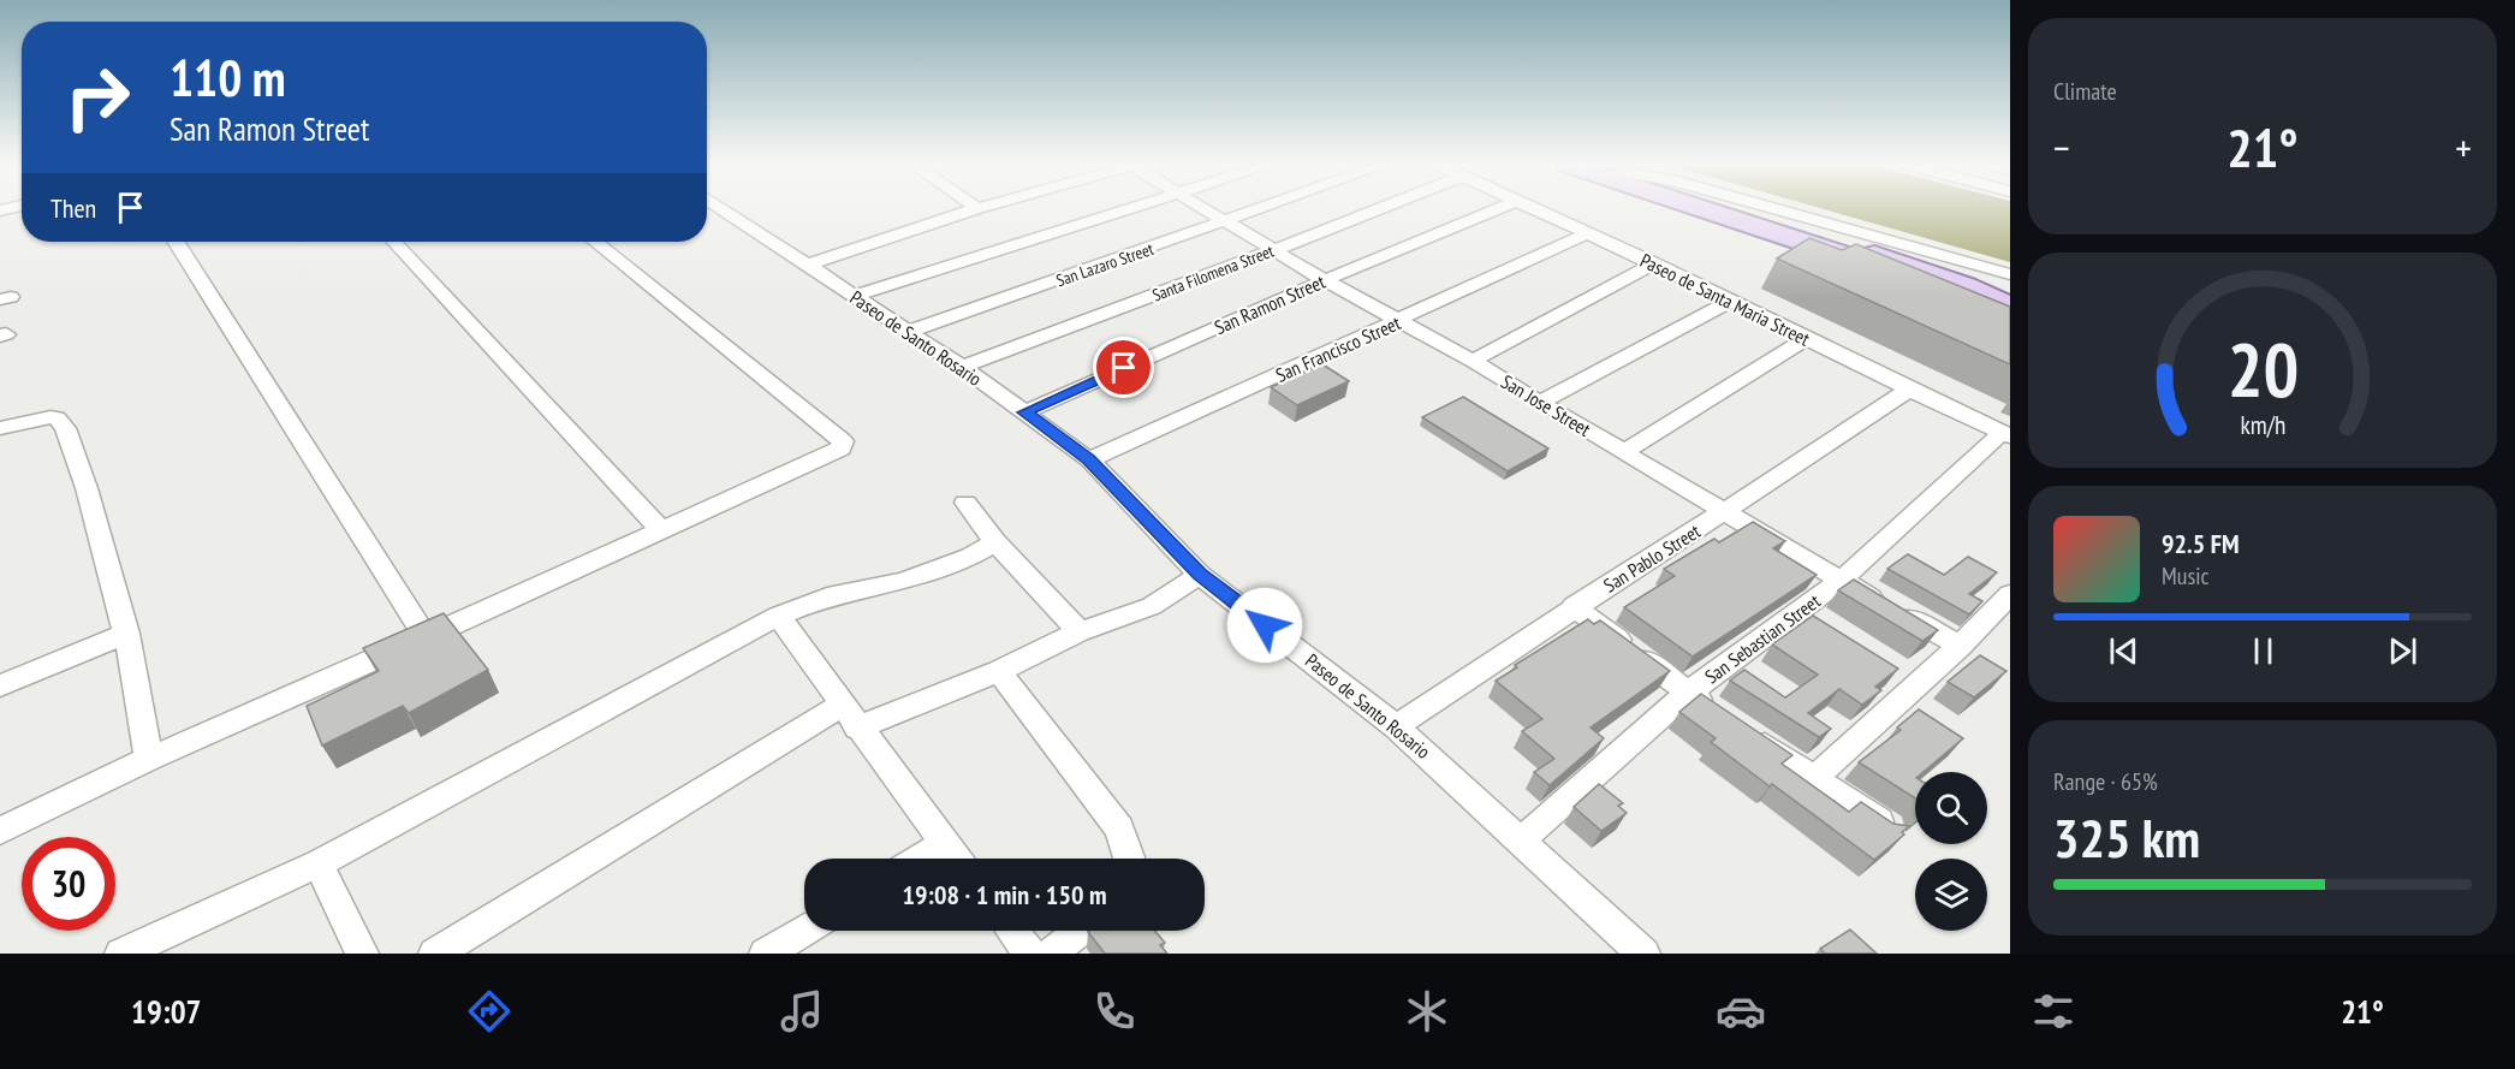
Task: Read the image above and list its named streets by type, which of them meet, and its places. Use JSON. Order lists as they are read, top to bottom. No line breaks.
{"streets":{"street":["San Lazaro Street","Santa Filomena Street","Paseo de Santa Maria Street","San Ramon Street","Paseo de Santo Rosario","San Francisco Street","San Jose Street","San Pablo Street","San Sebastian Street"]},"crossings":[["San Lazaro Street","Paseo de Santo Rosario"],["San Lazaro Street","San Jose Street"],["Santa Filomena Street","Paseo de Santo Rosario"],["Santa Filomena Street","San Jose Street"],["Paseo de Santa Maria Street","San Francisco Street"],["Paseo de Santa Maria Street","San Pablo Street"],["Paseo de Santa Maria Street","San Sebastian Street"],["San Ramon Street","Paseo de Santo Rosario"],["San Ramon Street","San Jose Street"],["Paseo de Santo Rosario","San Francisco Street"],["Paseo de Santo Rosario","San Pablo Street"],["Paseo de Santo Rosario","San Sebastian Street"],["San Francisco Street","San Jose Street"],["San Jose Street","San Pablo Street"],["San Jose Street","San Sebastian Street"]],"page":{"tile":["Climate",["Range · 65%","325 km"]],"turn":["110 m","San Ramon Street"],"heat":["−","21°","+"],"then":"Then","song":["92.5 FM","Music"],"limit":"30","trip":"19:08 · 1 min · 150 m","tabs":["19:07","21°"],"gauge":["20","km/h"]}}
